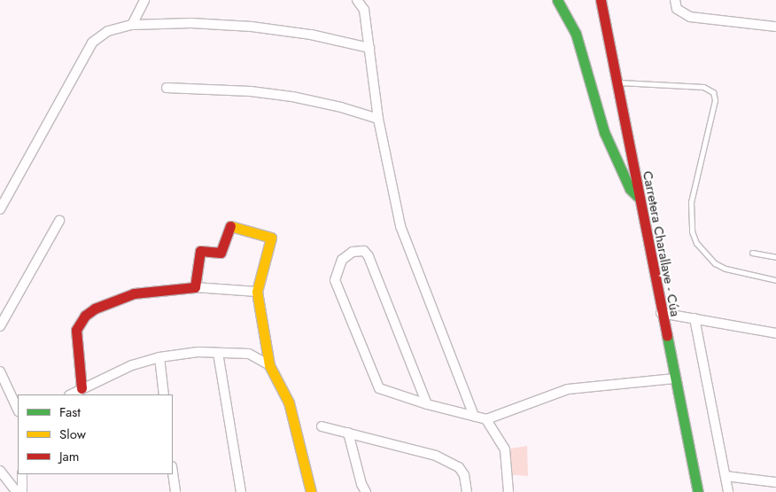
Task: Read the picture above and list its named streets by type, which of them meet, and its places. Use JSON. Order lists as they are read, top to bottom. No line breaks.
{"streets":{"main road":["Carretera Charallave - Cúa"]},"legend":["Fast","Slow","Jam"]}
